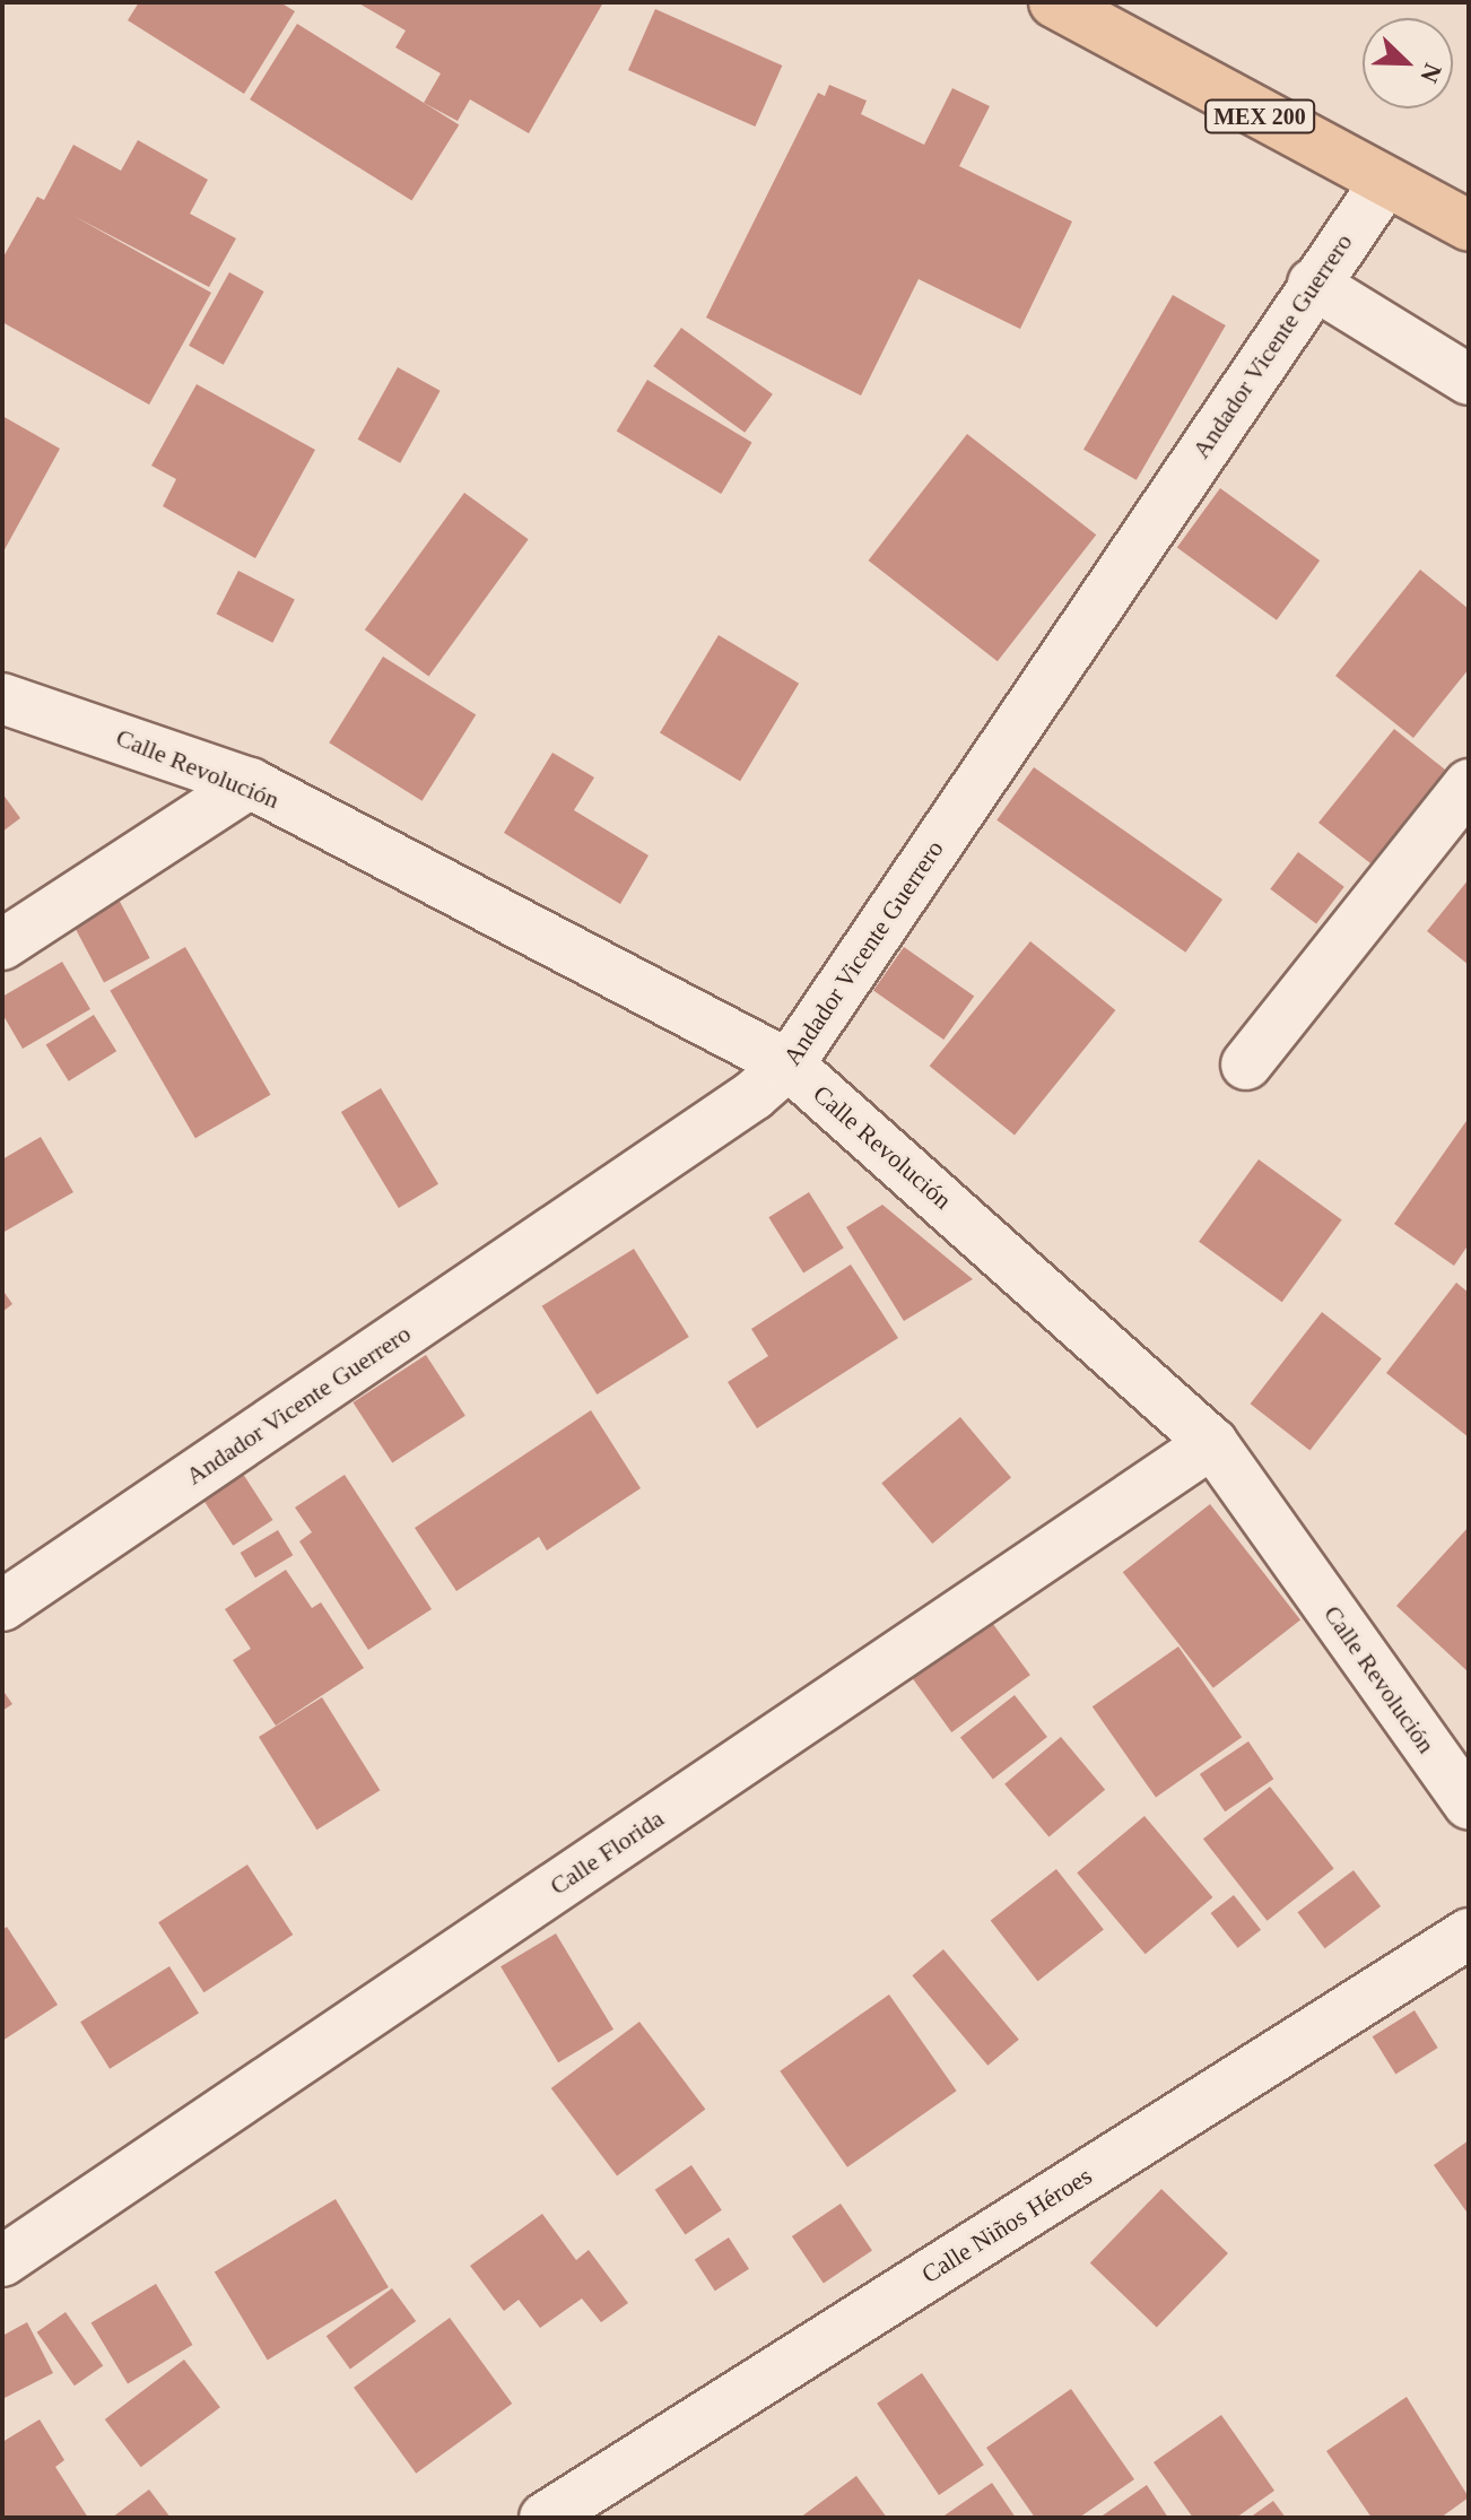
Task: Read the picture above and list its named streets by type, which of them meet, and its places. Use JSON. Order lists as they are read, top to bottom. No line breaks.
{"streets":{"main road":["MEX 200"],"street":["Andador Vicente Guerrero","Calle Revolución","Calle Florida","Calle Niños Héroes"]},"crossings":[["MEX 200","Andador Vicente Guerrero"],["Andador Vicente Guerrero","Calle Revolución"],["Calle Revolución","Calle Florida"]],"north":"bottom right"}
